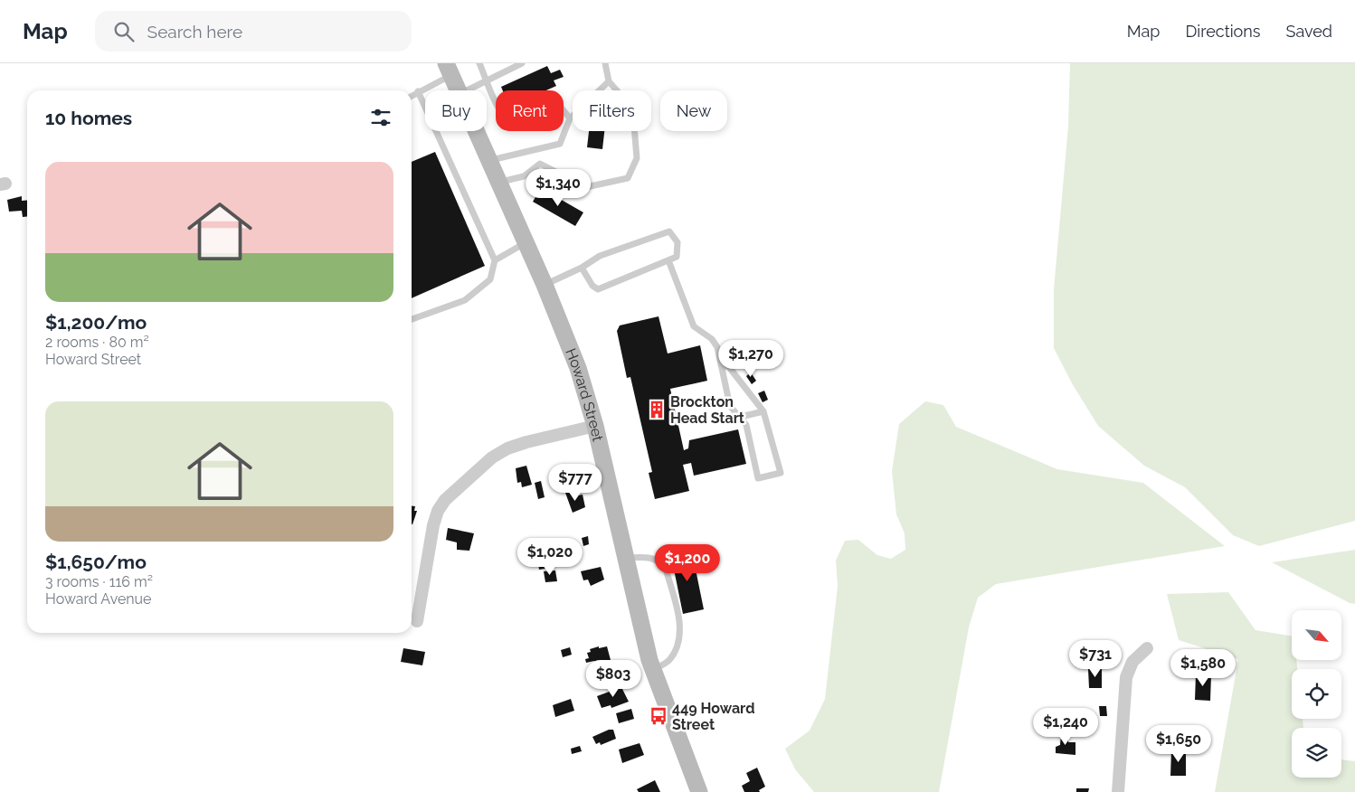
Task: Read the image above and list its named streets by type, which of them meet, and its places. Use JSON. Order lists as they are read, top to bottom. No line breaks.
{"streets":{"main road":["Howard Street"]},"places":{"building":["Brockton Head Start"],"bus stop":["449 Howard Street"]},"north":"bottom right","page":{"header":"Map","search":"Search here","nav":["Map","Directions","Saved"],"chip":["Buy","Rent","Filters","New"],"heading":"10 homes","list":[{"name":"$1,200/mo","note":"2 rooms · 80 m² · Howard Street"},{"name":"$1,650/mo","note":"3 rooms · 116 m² · Howard Avenue"}],"price":["$1,340","$1,270","$777","$1,020","$1,200","$731","$1,580","$803","$1,240","$1,650"]}}
